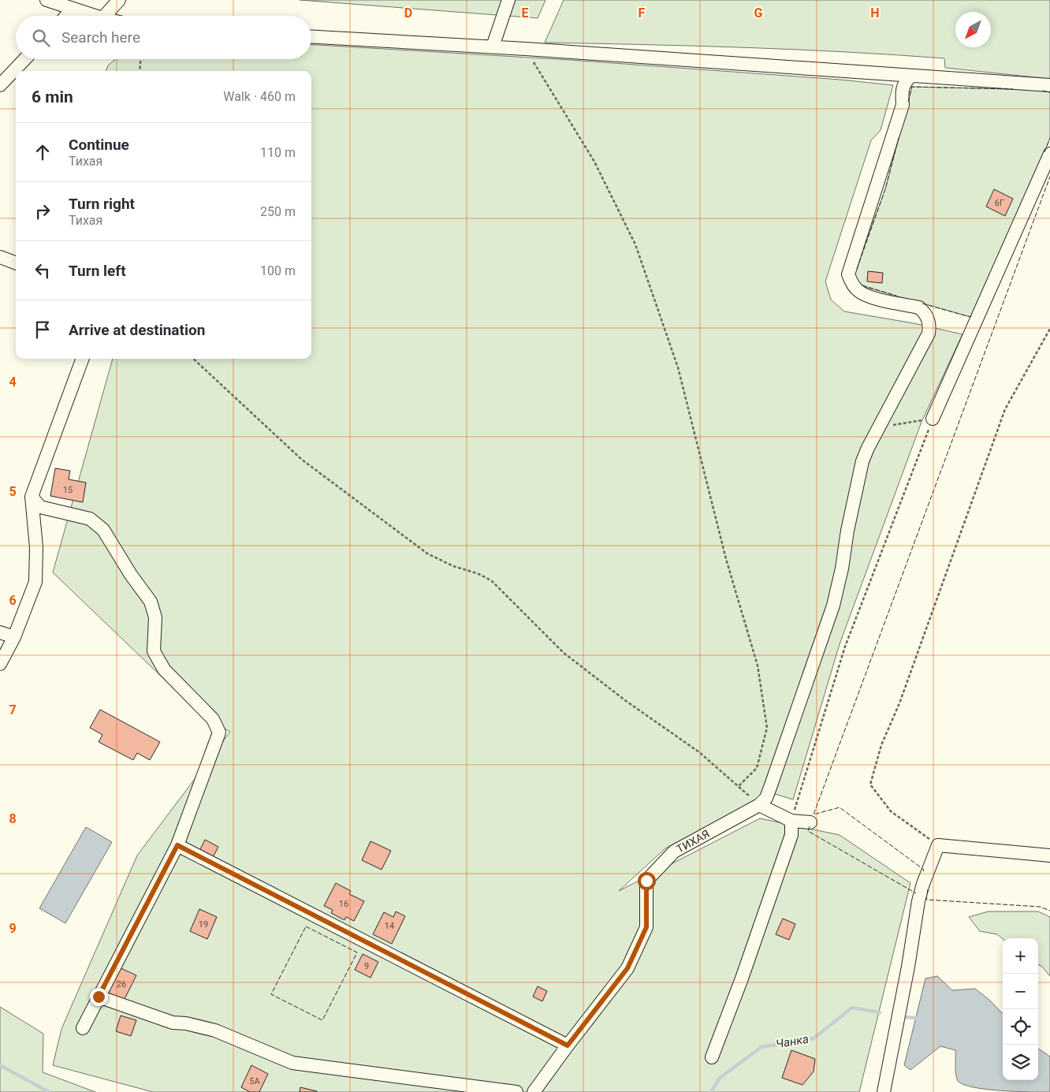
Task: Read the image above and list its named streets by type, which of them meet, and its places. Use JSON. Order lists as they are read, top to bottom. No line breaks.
{"streets":{"street":["ТИХАЯ"]},"water":["Чанка"],"house_numbers":["6Г","15","16","19","14","9","26","5А"],"north":"bottom left","page":{"search":"Search here","heading":["6 min","Walk · 460 m"],"list":[["Continue","Тихая","110 m"],["Turn right","Тихая","250 m"],["Turn left","100 m"],"Arrive at destination"],"map_buttons":["+","−"]},"grid":{"columns":["D","E","F","G","H"],"rows":["4","5","6","7","8","9"]}}
